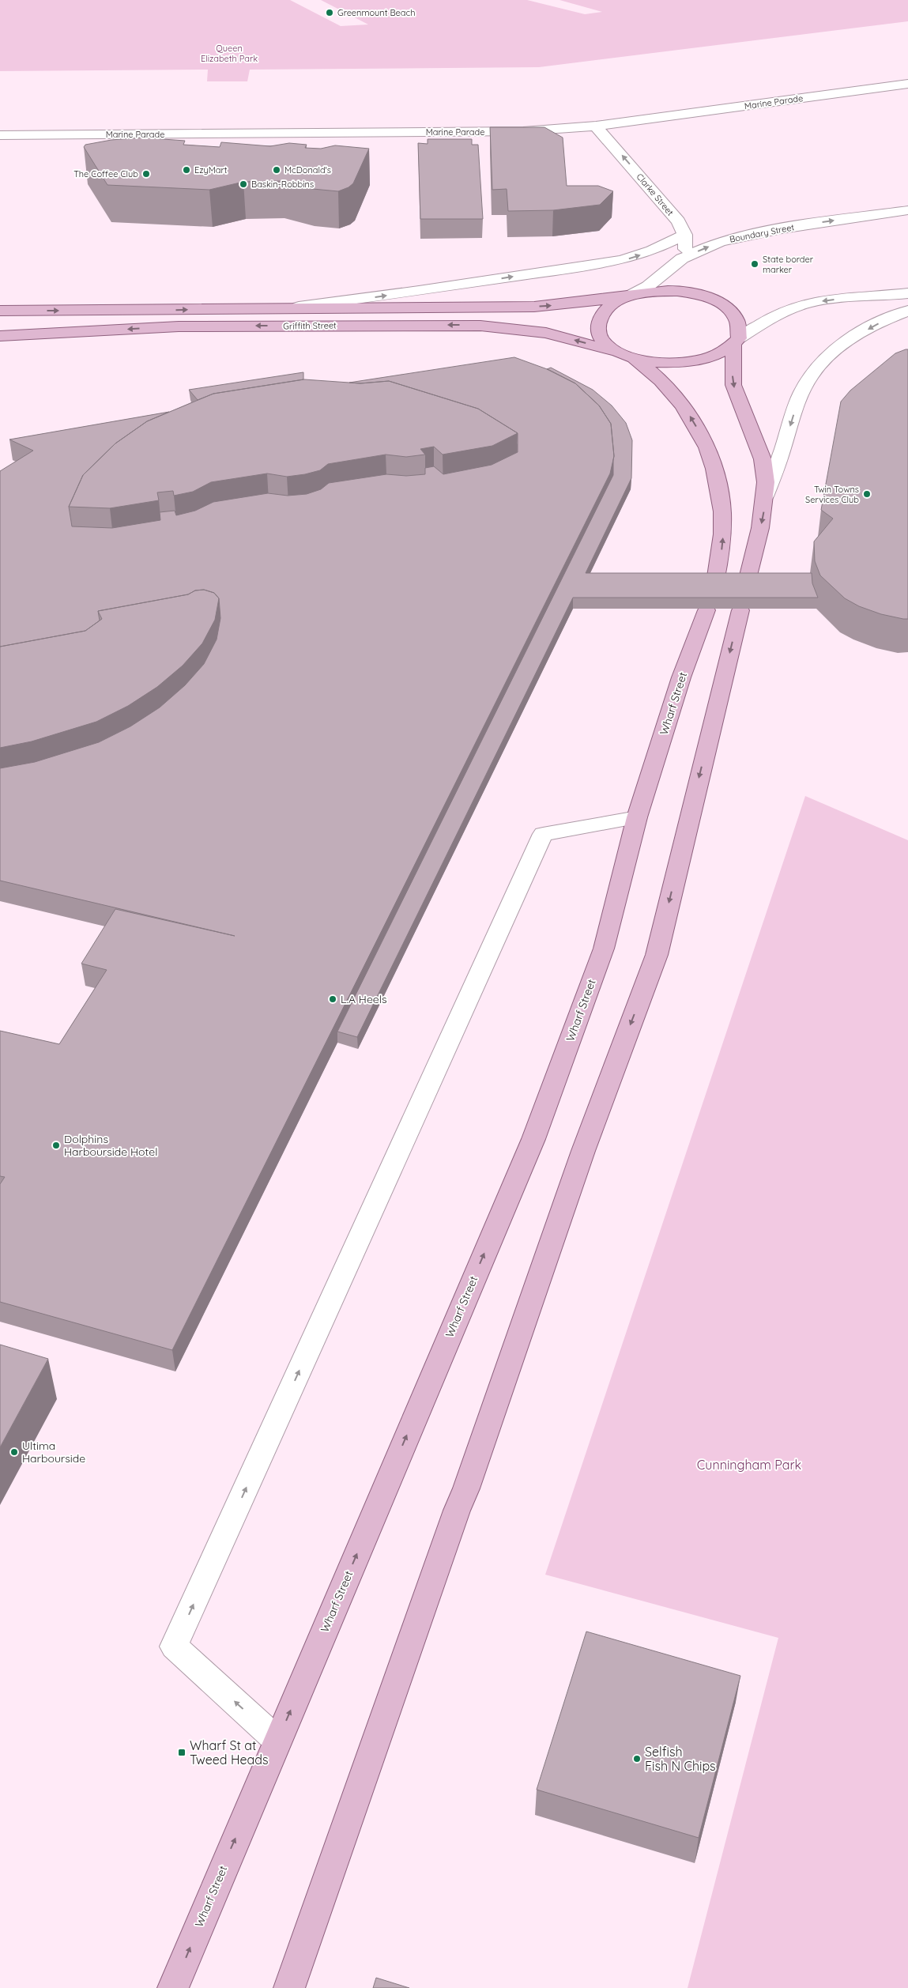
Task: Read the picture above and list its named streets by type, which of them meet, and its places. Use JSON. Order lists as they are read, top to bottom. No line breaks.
{"streets":{"main road":["Griffith Street","Wharf Street"],"street":["Marine Parade","Clarke Street","Boundary Street"]},"crossings":[["Marine Parade","Clarke Street"],["Clarke Street","Griffith Street"],["Boundary Street","Griffith Street"]],"one_way":["Clarke Street"],"parks":["Queen Elizabeth Park","Cunningham Park"],"places":{"other":["Greenmount Beach","EzyMart","McDonald's","The Coffee Club","Baskin-Robbins","State border marker","Twin Towns Services Club","L.A Heels","Dolphins Harbourside Hotel","Ultima Harbourside","Selfish Fish N Chips"],"transit":["Wharf St at Tweed Heads"]}}
